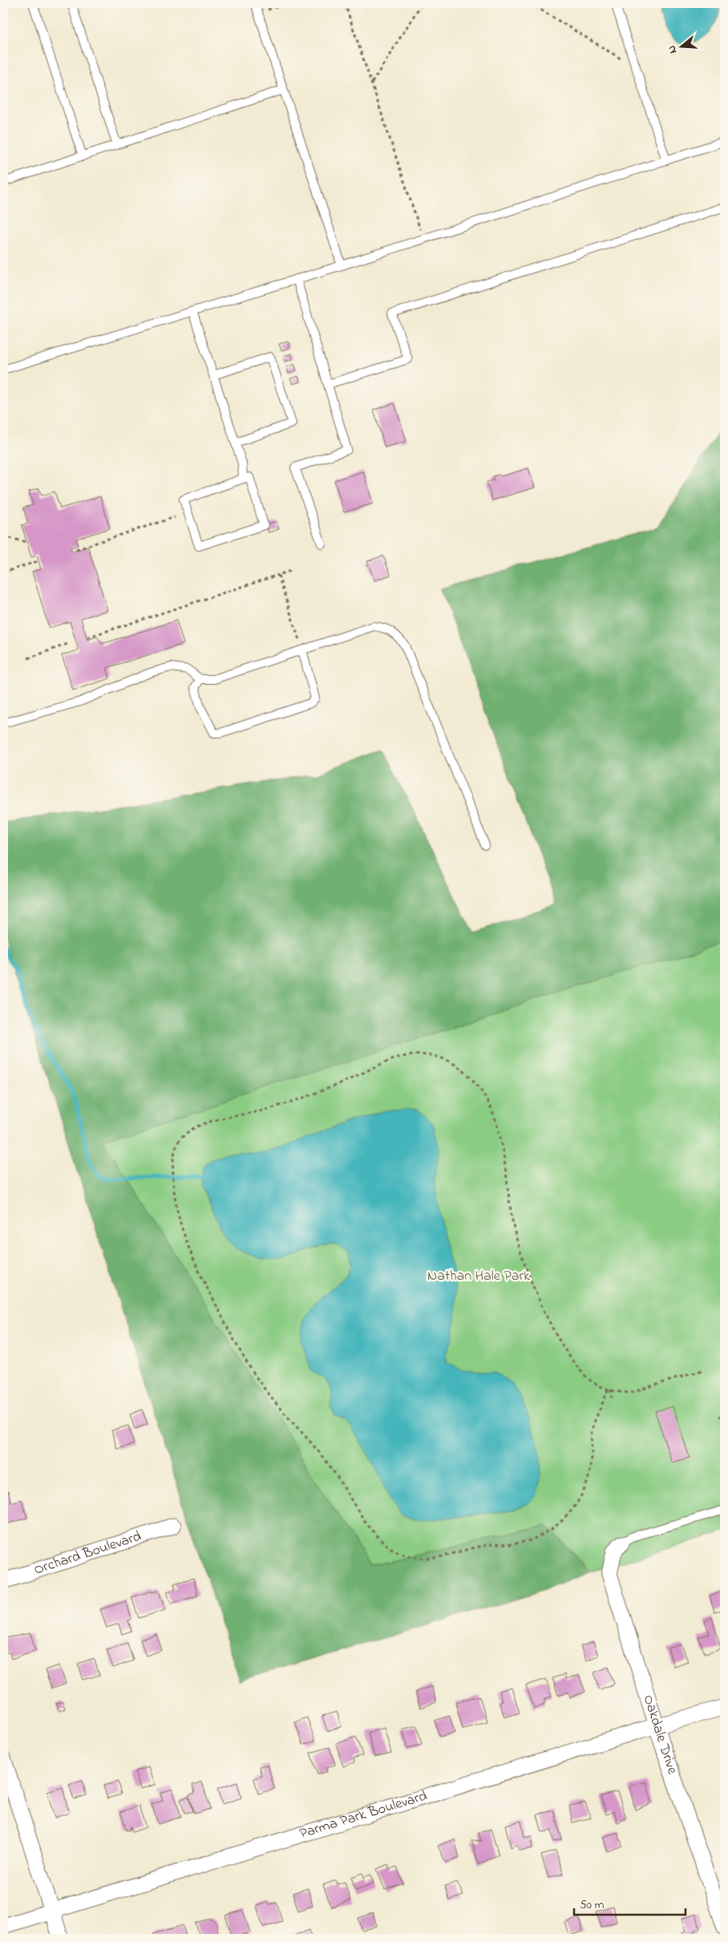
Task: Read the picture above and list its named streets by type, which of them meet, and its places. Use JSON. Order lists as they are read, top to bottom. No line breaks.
{"streets":{"street":["Orchard Boulevard","Oakdale Drive","Parma Park Boulevard"]},"crossings":[["Oakdale Drive","Parma Park Boulevard"]],"parks":["Nathan Hale Park"],"scale_bar":"50 m","north":"left"}
